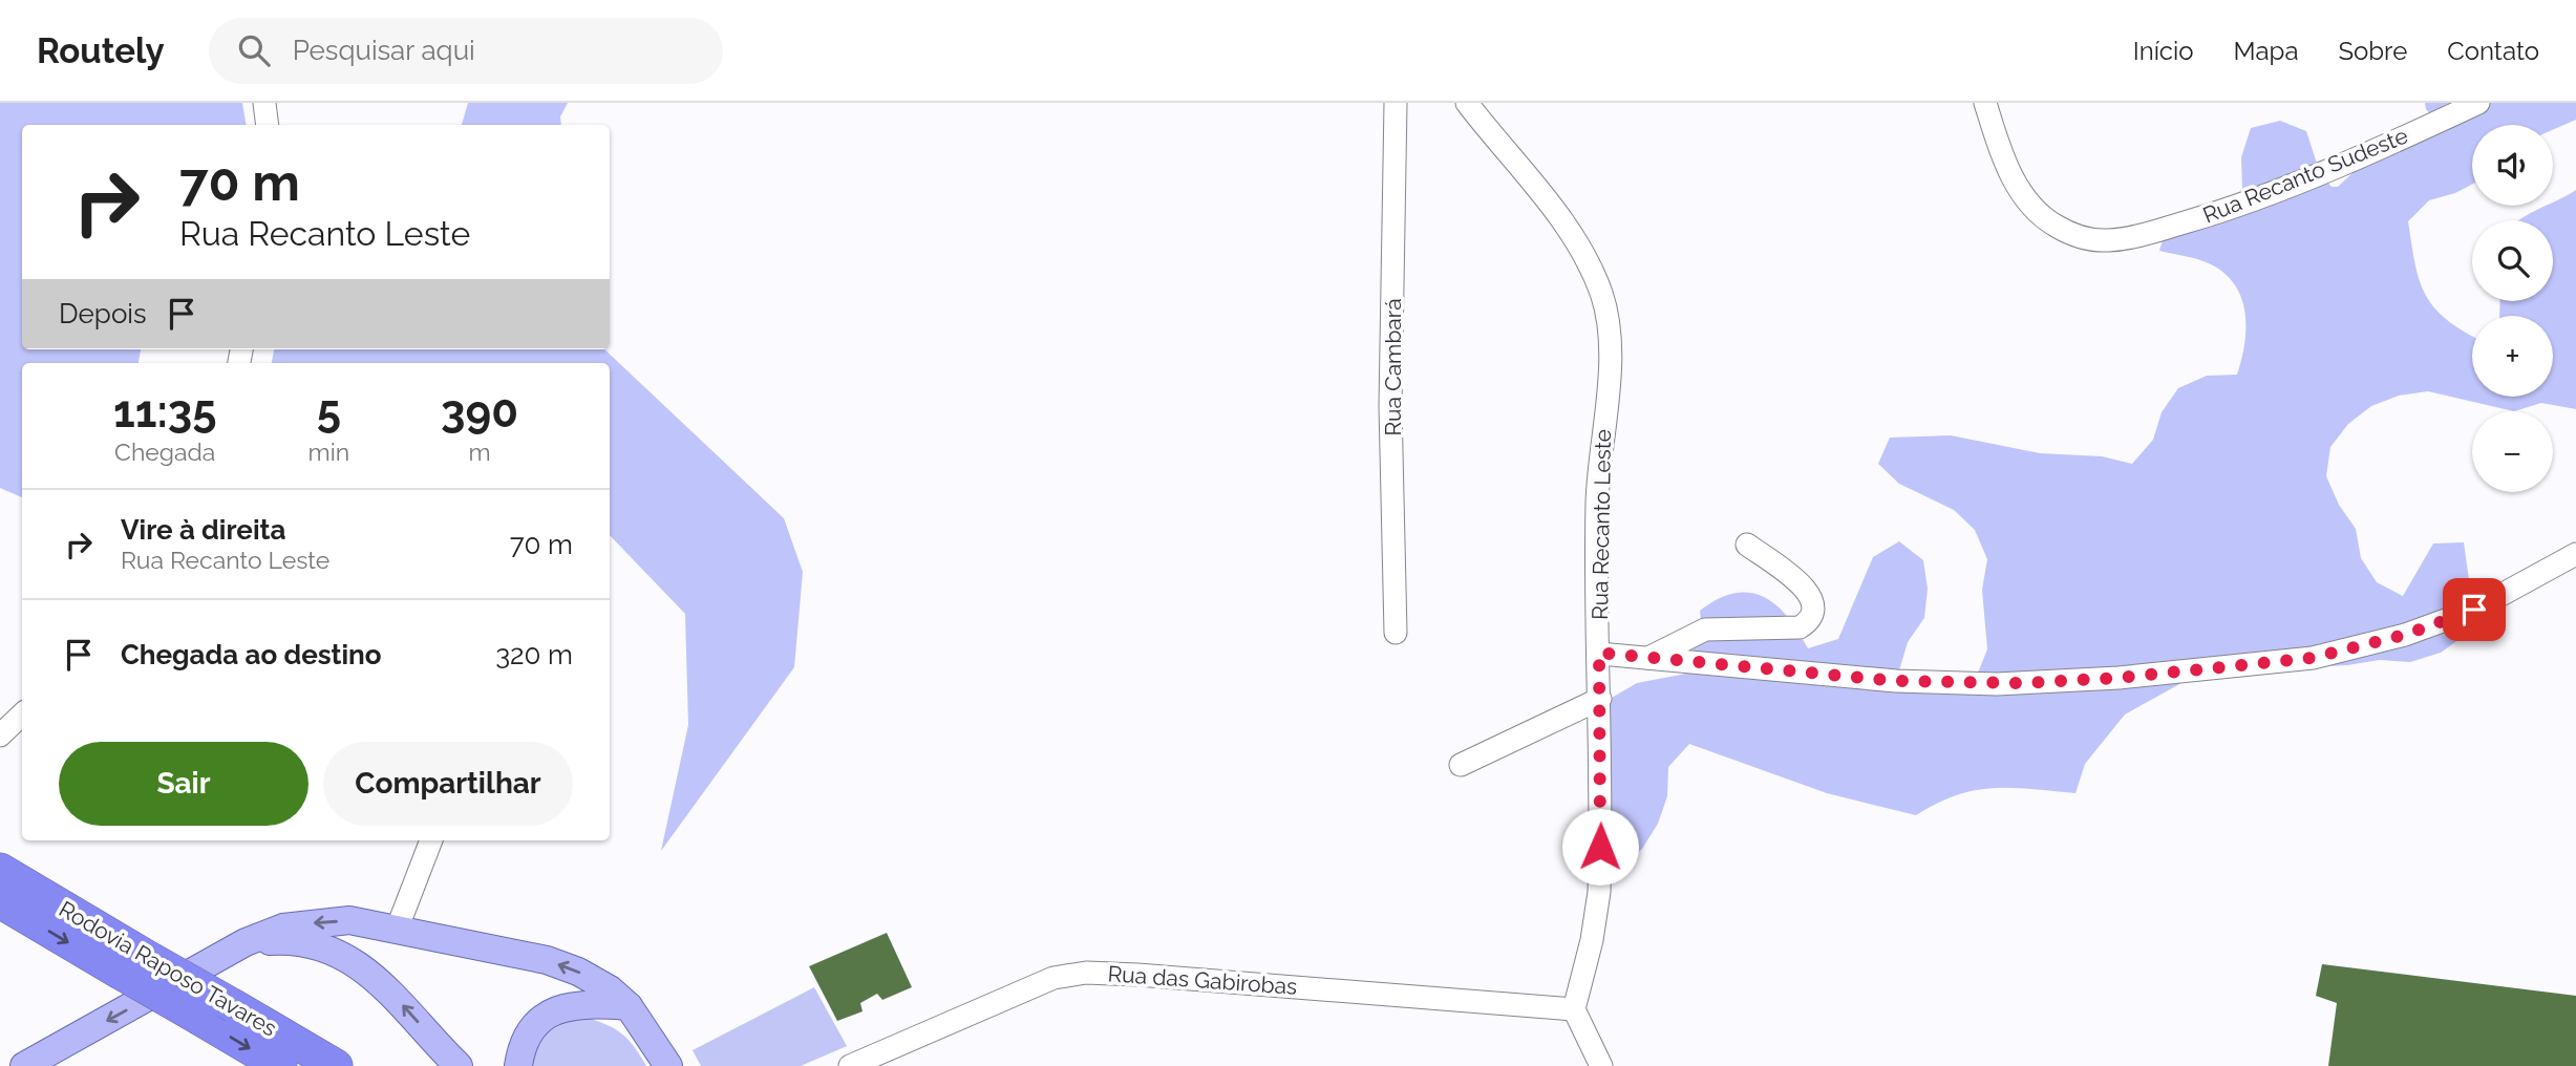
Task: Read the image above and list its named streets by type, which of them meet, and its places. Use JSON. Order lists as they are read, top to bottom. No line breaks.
{"streets":{"highway":["Rodovia Raposo Tavares"],"street":["Rua Recanto Sudeste","Rua Cambará","Rua Recanto Leste","Rua das Gabirobas"]},"page":{"header":"Routely","search":"Pesquisar aqui","nav":["Início","Mapa","Sobre","Contato"],"map_buttons":["+","−"],"turn":["70 m","Rua Recanto Leste"],"then":"Depois","eta":["11:35","Chegada","5","min","390","m"],"list":[{"name":"Vire à direita","note":"Rua Recanto Leste","value":"70 m"},{"name":"Chegada ao destino","value":"320 m"}],"buttons":["Sair","Compartilhar"]}}
